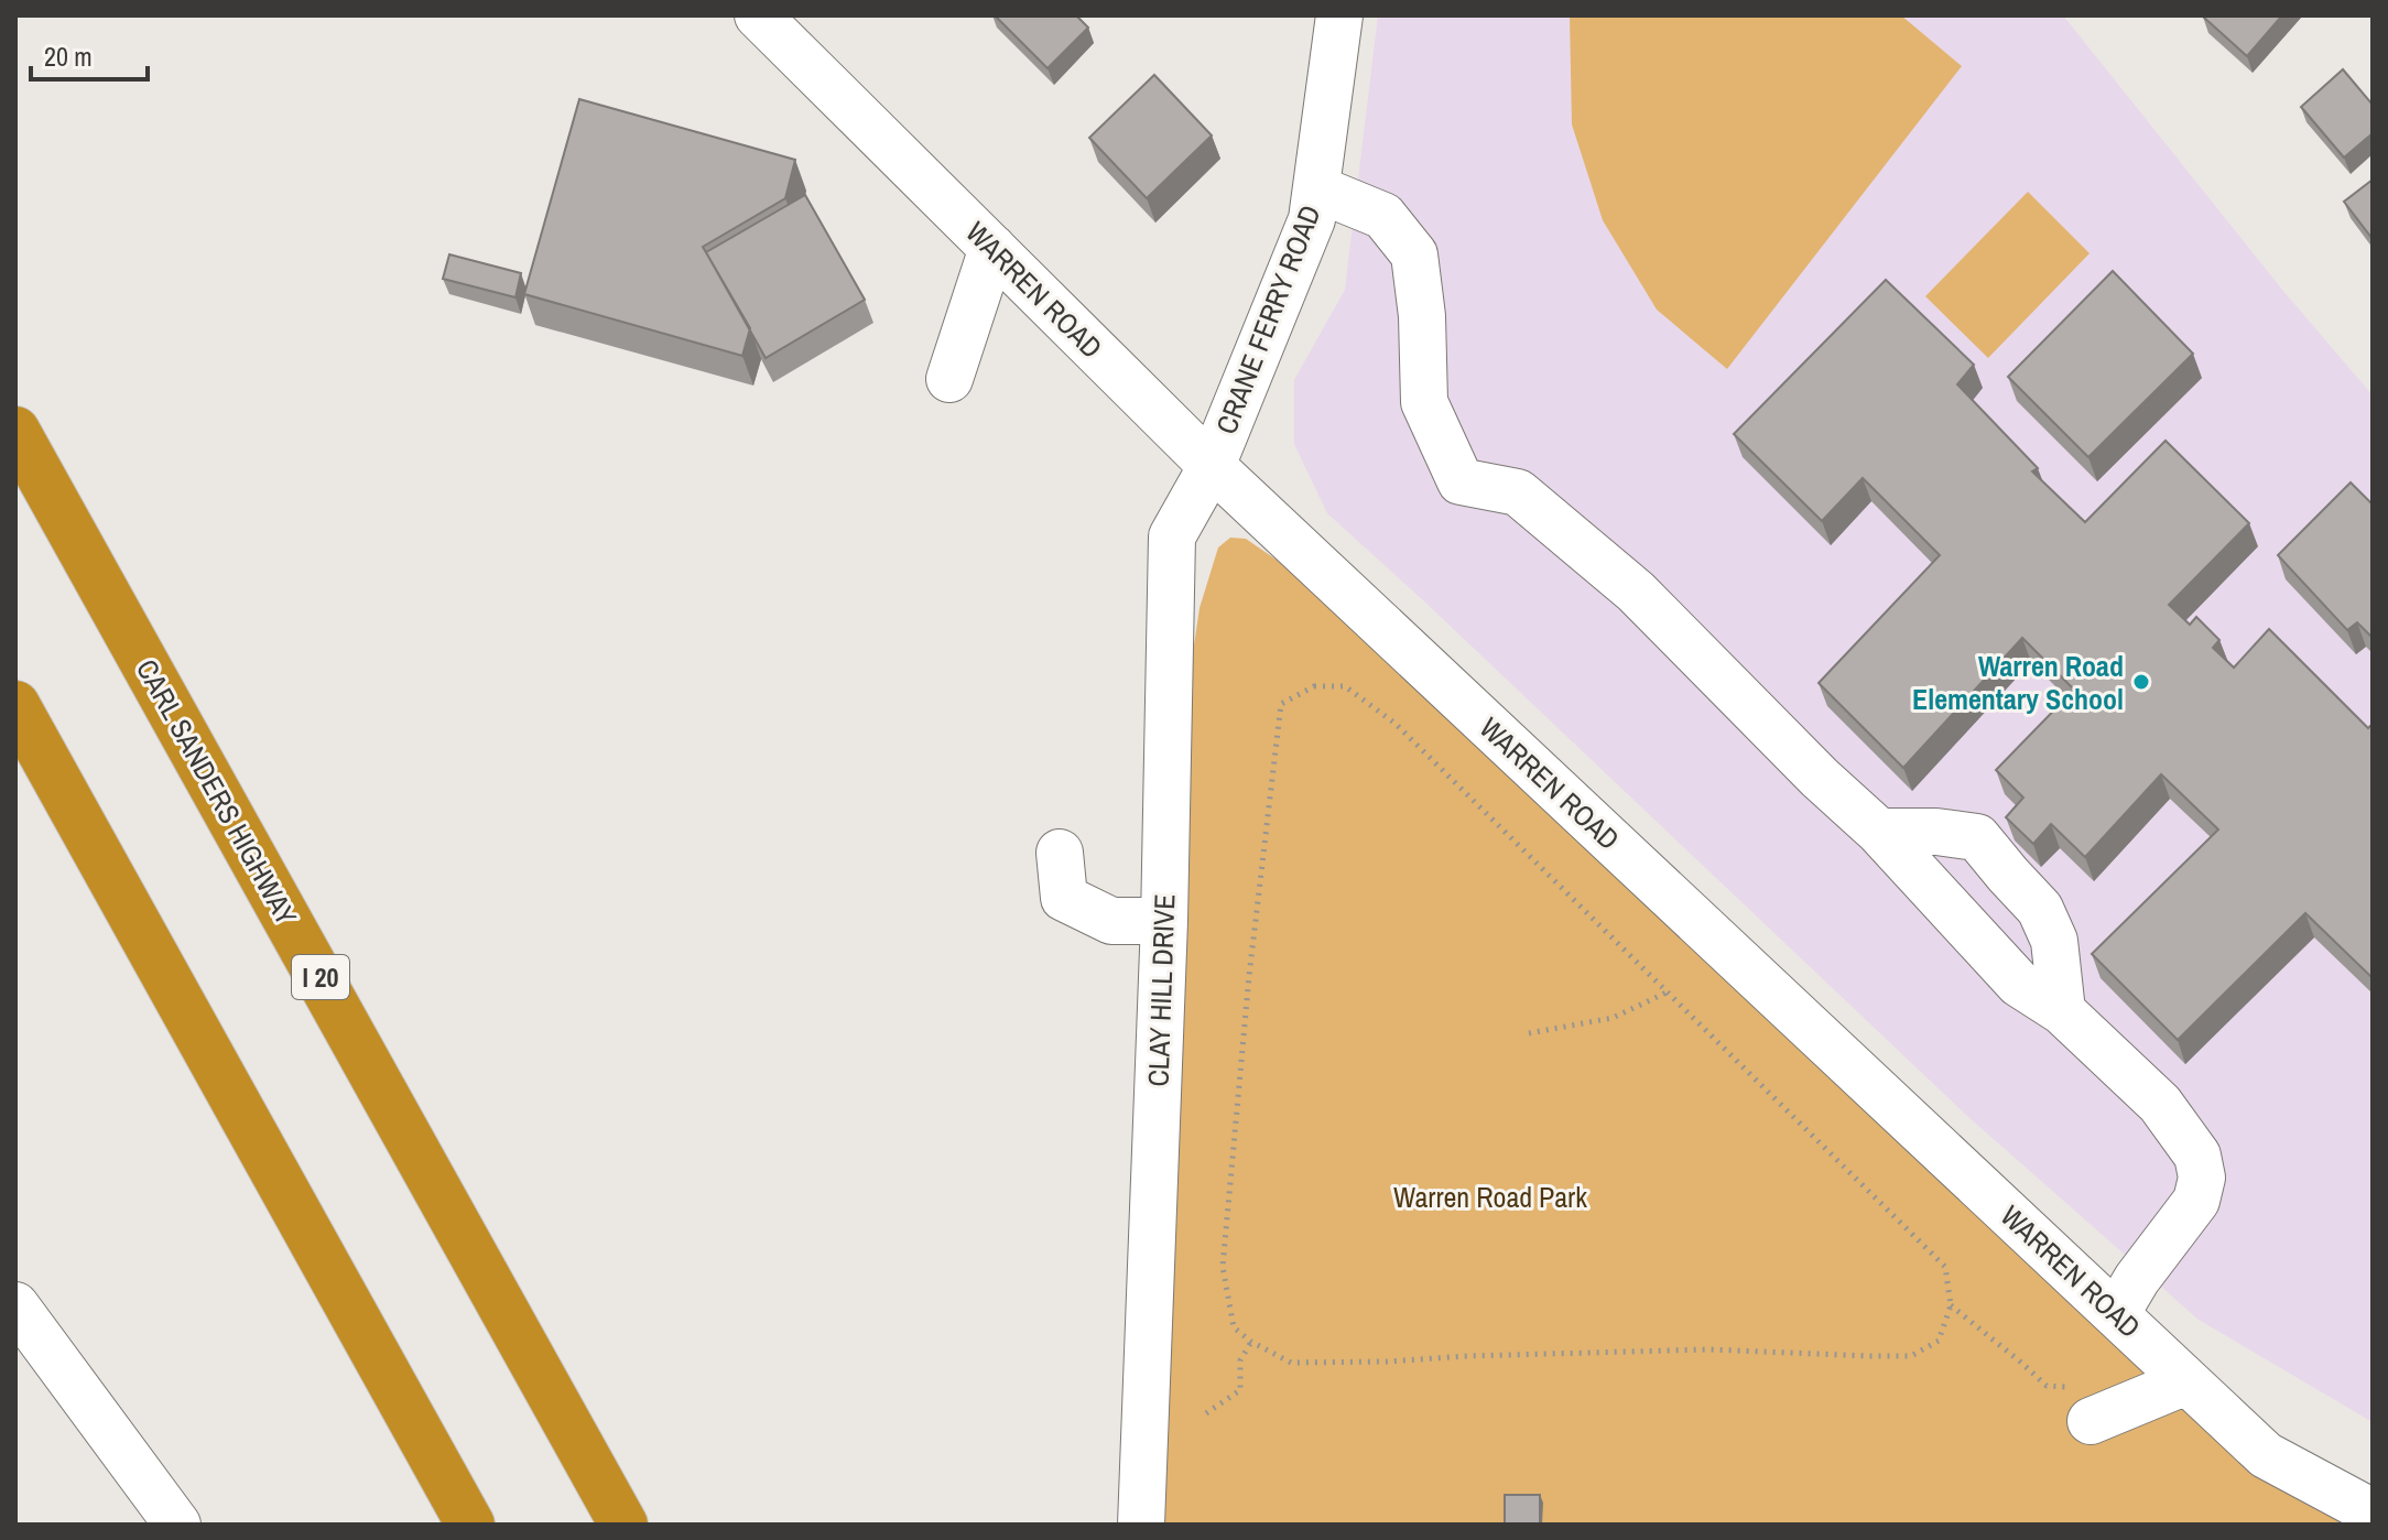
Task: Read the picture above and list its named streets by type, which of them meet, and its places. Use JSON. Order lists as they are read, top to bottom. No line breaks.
{"streets":{"highway":["CARL SANDERS HIGHWAY","I 20"],"street":["WARREN ROAD","CRANE FERRY ROAD","CLAY HILL DRIVE"]},"crossings":[["WARREN ROAD","CRANE FERRY ROAD"],["WARREN ROAD","CLAY HILL DRIVE"],["CRANE FERRY ROAD","CLAY HILL DRIVE"]],"parks":["Warren Road Park"],"places":["Warren Road Elementary School"],"scale_bar":"20 m"}
